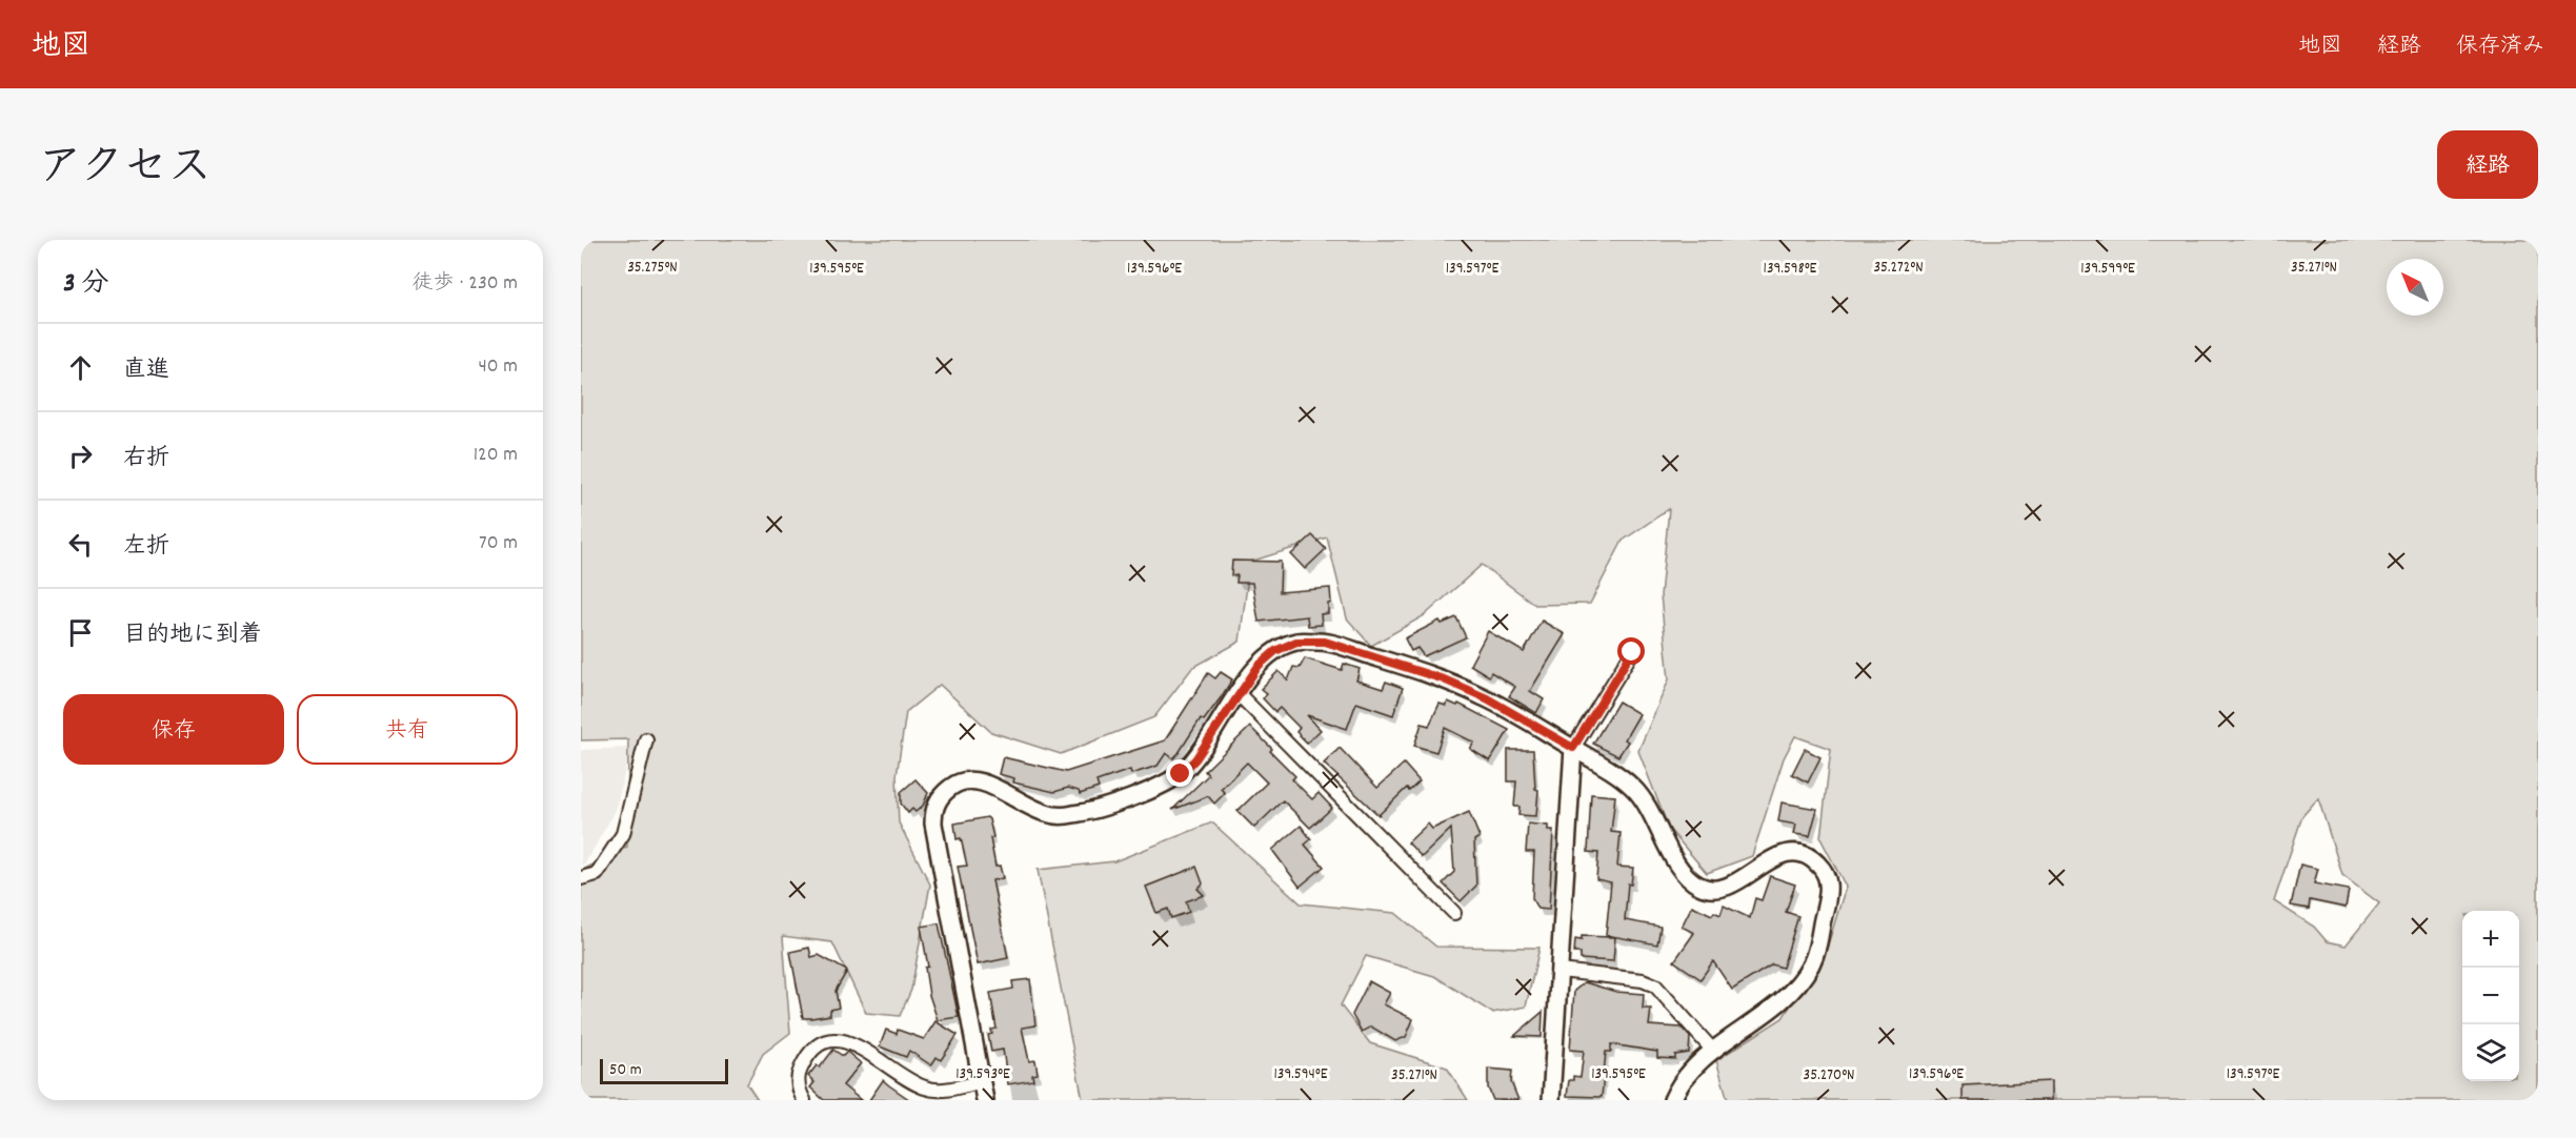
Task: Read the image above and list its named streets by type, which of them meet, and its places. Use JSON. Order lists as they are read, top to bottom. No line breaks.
{"scale_bar":"50 m","north":"top left","page":{"header":"地図","nav":["地図","経路","保存済み"],"title":"アクセス","buttons":["経路",["保存","共有"]],"heading":["3 分","徒歩 · 230 m"],"list":[["直進","40 m"],["右折","120 m"],["左折","70 m"],"目的地に到着"],"map_buttons":["+","−"],"scale":"50 m"},"coordinates":["35.272°N","35.275°N","35.271°N","139.595°E","139.596°E","139.597°E","139.599°E","139.598°E","139.593°E","139.594°E","35.270°N"]}
